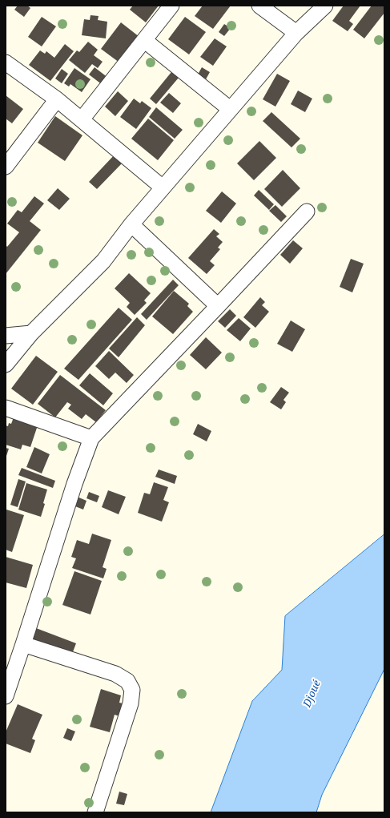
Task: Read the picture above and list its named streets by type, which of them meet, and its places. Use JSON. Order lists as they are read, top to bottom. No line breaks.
{"water":["Djoué"]}
